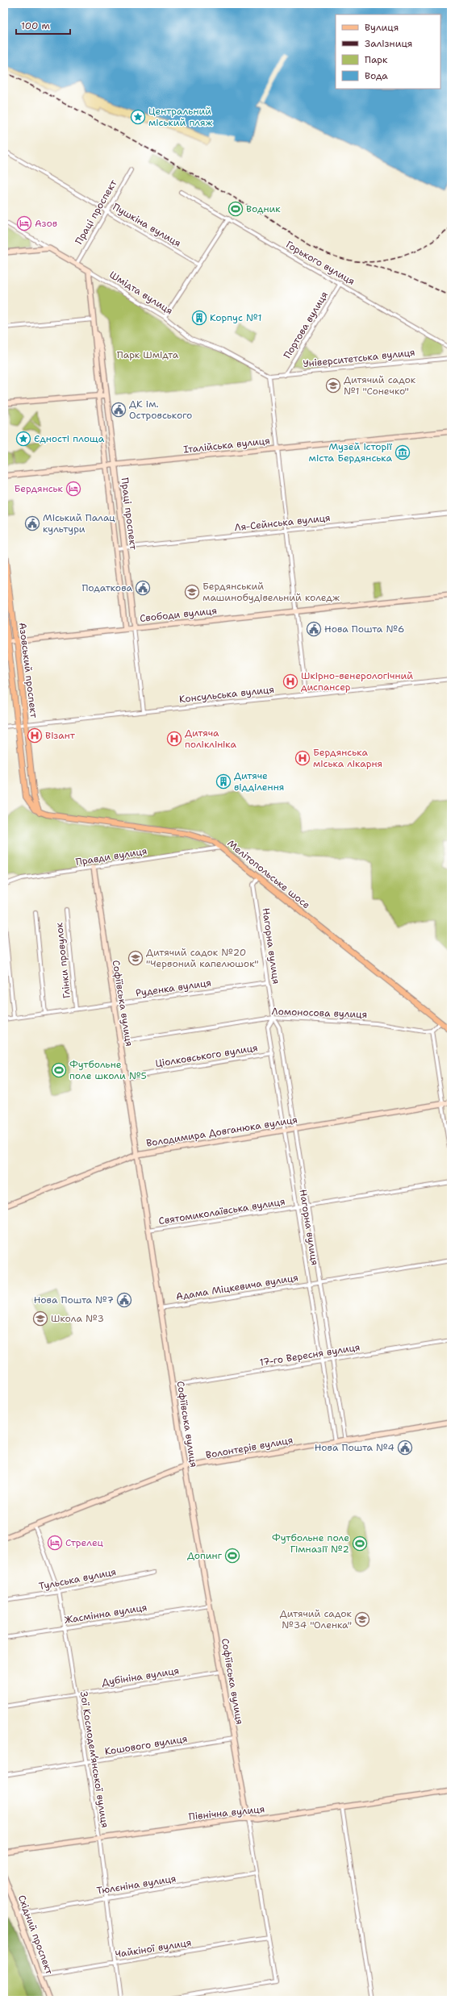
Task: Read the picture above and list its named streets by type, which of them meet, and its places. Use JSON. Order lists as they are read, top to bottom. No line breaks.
{"streets":{"main road":["Азовський проспект","Мелітопольське шосе"],"street":["Праці проспект","Пушкіна вулиця","Горького вулиця","Шмідта вулиця","Портова вулиця","Університетська вулиця","Італійська вулиця","Ля-Сейнська вулиця","Свободи вулиця","Консульська вулиця","Правди вулиця","Нагорна вулиця","Глінки провулок","Руденка вулиця","Софіївська вулиця","Ломоносова вулиця","Ціолковського вулиця","Володимира Довганюка вулиця","Святомиколаївська вулиця","Адама Міцкевича вулиця","17-го Вересня вулиця","Волонтерів вулиця","Тульська вулиця","Жасмінна вулиця","Дубініна вулиця","Кошового вулиця","Зої Космодем’янської вулиця","Північна вулиця","Тюлєніна вулиця","Східний проспект","Чайкіної вулиця"]},"crossings":[["Праці проспект","Пушкіна вулиця"],["Праці проспект","Шмідта вулиця"],["Праці проспект","Італійська вулиця"],["Праці проспект","Ля-Сейнська вулиця"],["Праці проспект","Свободи вулиця"],["Праці проспект","Консульська вулиця"],["Горького вулиця","Портова вулиця"],["Шмідта вулиця","Університетська вулиця"],["Портова вулиця","Університетська вулиця"],["Свободи вулиця","Азовський проспект"],["Азовський проспект","Консульська вулиця"],["Азовський проспект","Мелітопольське шосе"],["Правди вулиця","Мелітопольське шосе"],["Правди вулиця","Софіївська вулиця"],["Мелітопольське шосе","Нагорна вулиця"],["Нагорна вулиця","Руденка вулиця"],["Нагорна вулиця","Ломоносова вулиця"],["Нагорна вулиця","Ціолковського вулиця"],["Нагорна вулиця","Володимира Довганюка вулиця"],["Нагорна вулиця","Святомиколаївська вулиця"],["Нагорна вулиця","Адама Міцкевича вулиця"],["Нагорна вулиця","17-го Вересня вулиця"],["Нагорна вулиця","Волонтерів вулиця"],["Глінки провулок","Руденка вулиця"],["Руденка вулиця","Софіївська вулиця"],["Софіївська вулиця","Ломоносова вулиця"],["Софіївська вулиця","Ціолковського вулиця"],["Софіївська вулиця","Володимира Довганюка вулиця"],["Софіївська вулиця","Святомиколаївська вулиця"],["Софіївська вулиця","Адама Міцкевича вулиця"],["Софіївська вулиця","17-го Вересня вулиця"],["Софіївська вулиця","Волонтерів вулиця"],["Софіївська вулиця","Жасмінна вулиця"],["Софіївська вулиця","Дубініна вулиця"],["Софіївська вулиця","Кошового вулиця"],["Софіївська вулиця","Північна вулиця"],["Софіївська вулиця","Тюлєніна вулиця"],["Софіївська вулиця","Чайкіної вулиця"],["Волонтерів вулиця","Зої Космодем’янської вулиця"],["Тульська вулиця","Зої Космодем’янської вулиця"],["Жасмінна вулиця","Зої Космодем’янської вулиця"],["Дубініна вулиця","Зої Космодем’янської вулиця"],["Кошового вулиця","Зої Космодем’янської вулиця"],["Зої Космодем’янської вулиця","Північна вулиця"],["Зої Космодем’янської вулиця","Тюлєніна вулиця"],["Зої Космодем’янської вулиця","Чайкіної вулиця"],["Тюлєніна вулиця","Східний проспект"],["Східний проспект","Чайкіної вулиця"]],"parks":["Парк Шмідта"],"places":{"place":["Центральний міський пляж","Єдності площа"],"sports":["Водник","Футбольне поле школи №5","Футбольне поле Гімназії №2","Допинг"],"hotel":["Азов","Бердянськ","Стрелец"],"building":["Корпус №1","Дитяче відділення"],"school or university":["Дитячий садок №1 \"Сонечко\"","Бердянський машинобудівельний коледж","Дитячий садок №20 \"Червоний капелюшок\"","Школа №3","Дитячий садок №34 \"Оленка\""],"public building":["ДК ім. Островського","Міський Палац культури","Податкова","Нова Пошта №6","Нова Пошта №7","Нова Пошта №4"],"museum":["Музей історії міста Бердянська"],"hospital":["Шкірно-венерологічний диспансер","Візант","Дитяча поліклініка","Бердянська міська лікарня"]},"legend":["Вулиця","Залізниця","Парк","Вода"],"scale_bar":"100 m"}
